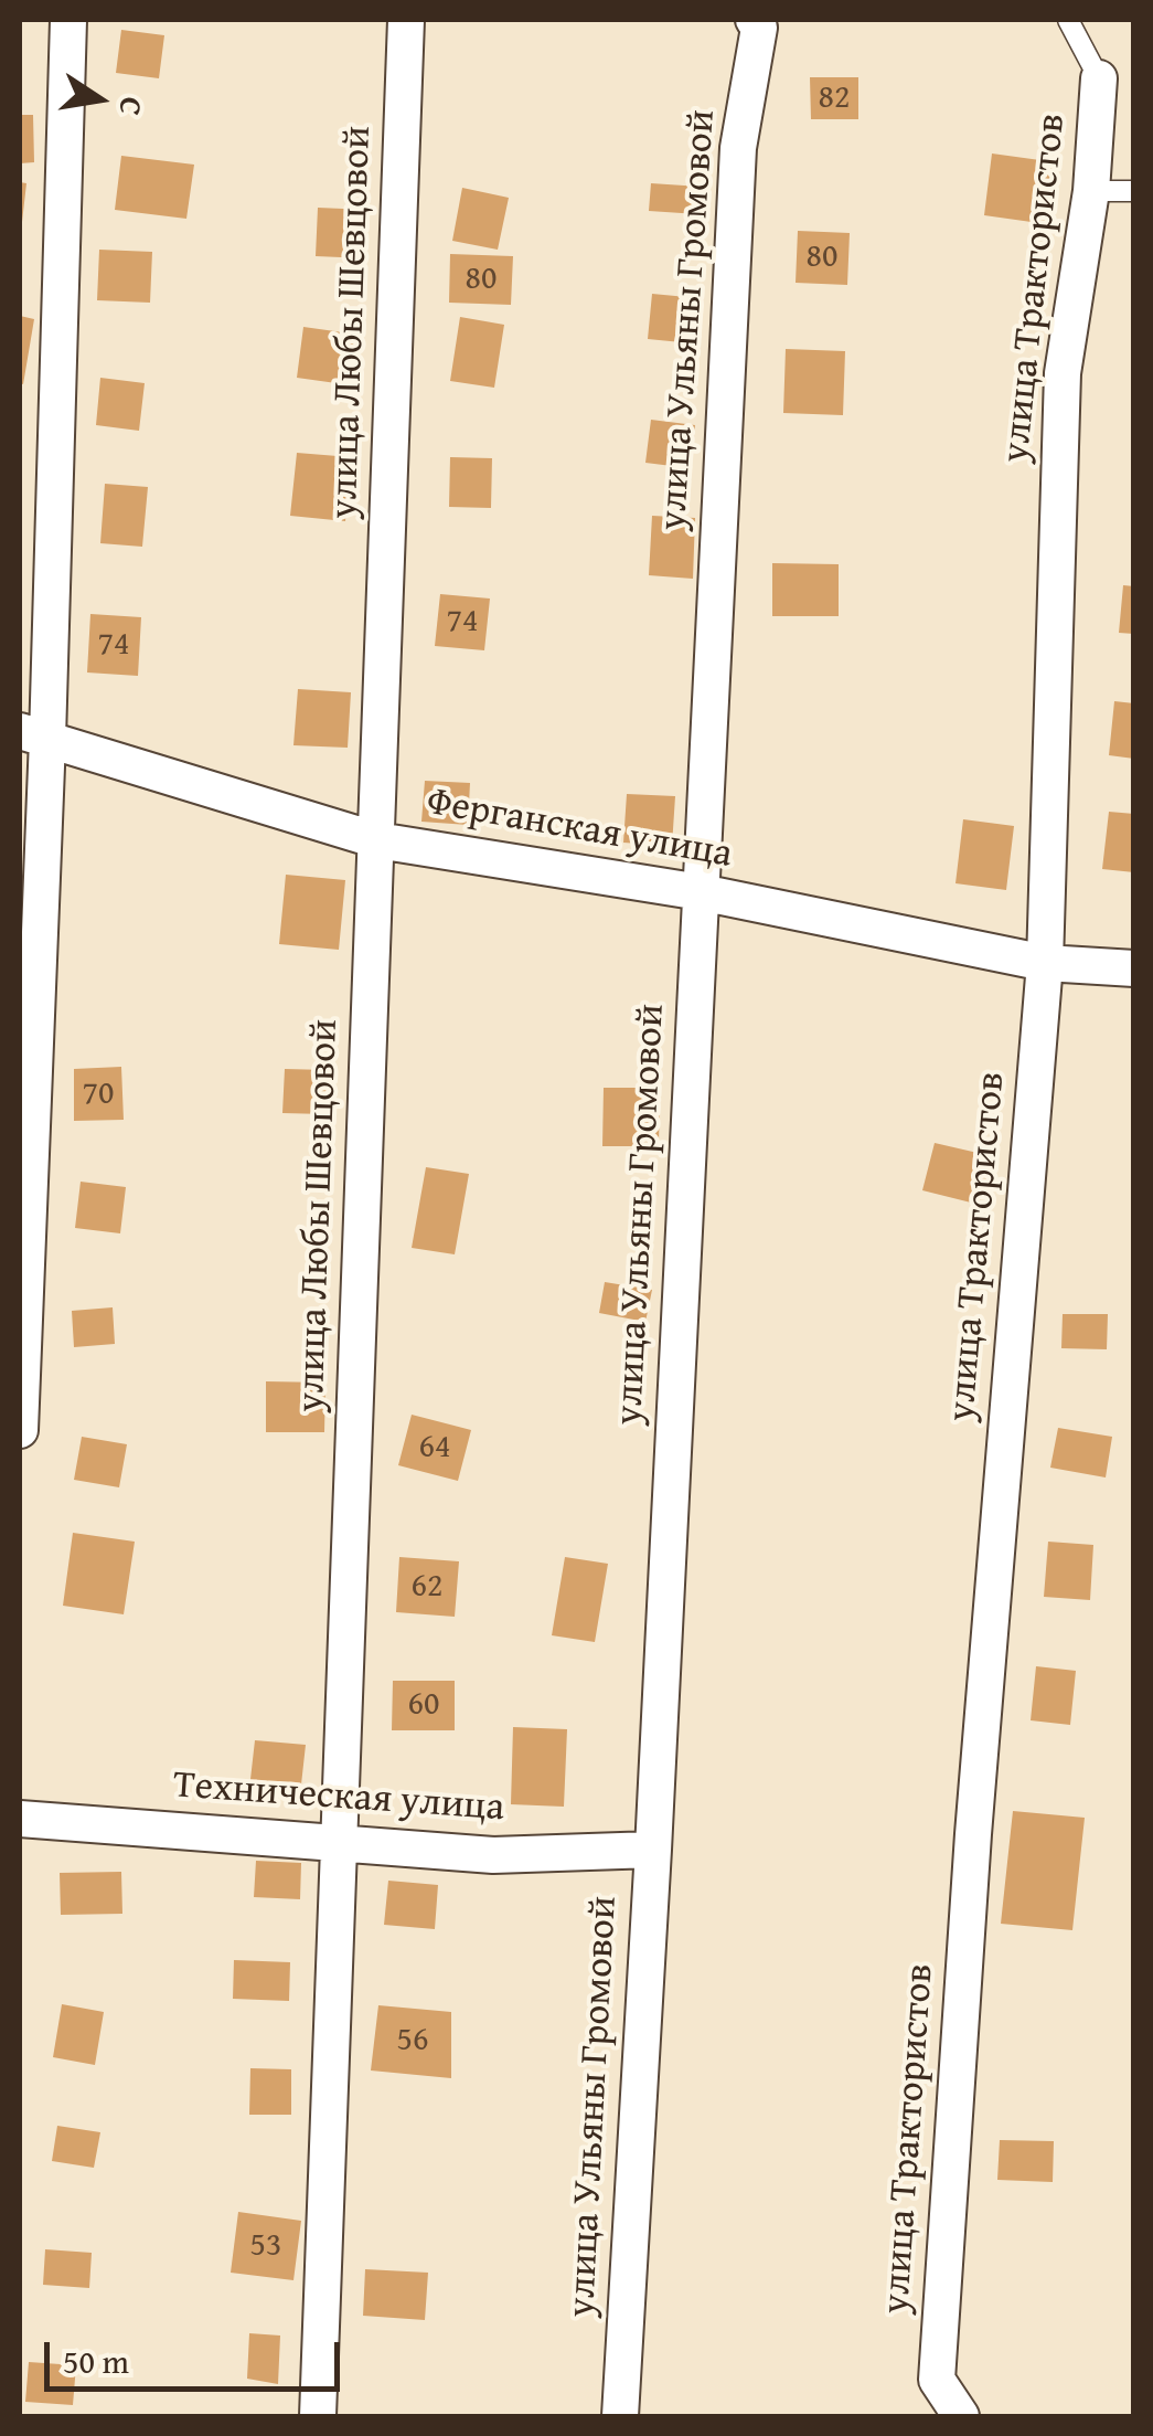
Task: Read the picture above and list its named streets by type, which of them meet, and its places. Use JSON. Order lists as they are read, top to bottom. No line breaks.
{"streets":{"street":["улица Трактористов","улица Ульяны Громовой","улица Любы Шевцовой","Ферганская улица","Техническая улица"]},"crossings":[["улица Трактористов","Ферганская улица"],["улица Ульяны Громовой","Ферганская улица"],["улица Ульяны Громовой","Техническая улица"],["улица Любы Шевцовой","Ферганская улица"],["улица Любы Шевцовой","Техническая улица"]],"house_numbers":["82","80","80","74","74","70","64","62","60","56","53"],"scale_bar":"50 m","north":"right"}
